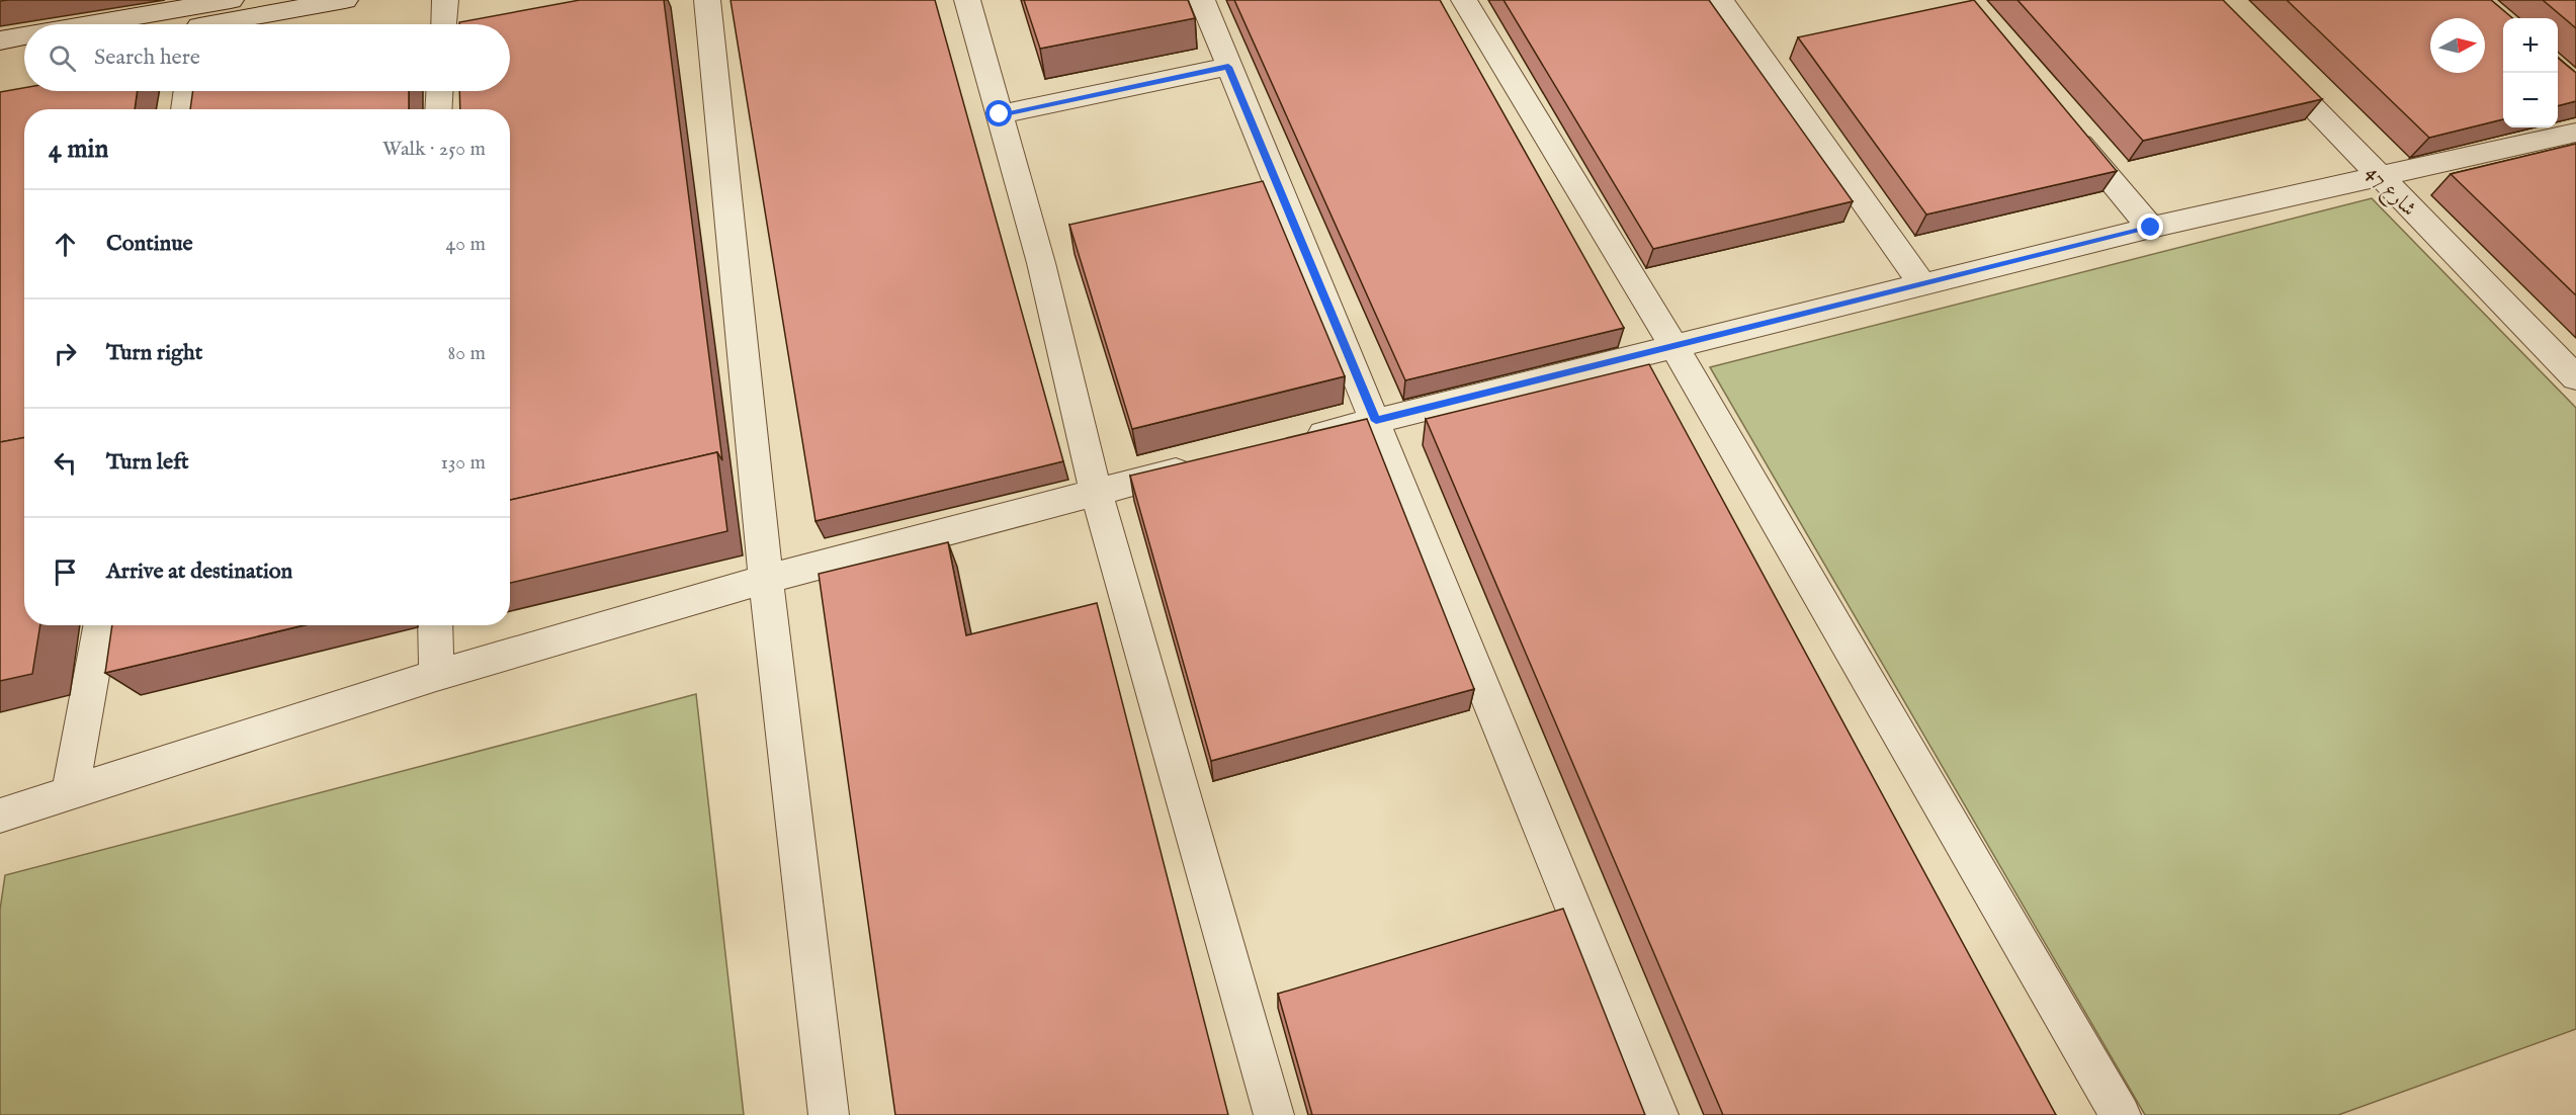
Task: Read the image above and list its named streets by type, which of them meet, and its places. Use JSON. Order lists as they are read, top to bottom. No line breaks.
{"streets":{"street":["شارع 47"]},"north":"right","page":{"map_buttons":["+","−"],"search":"Search here","heading":["4 min","Walk · 250 m"],"list":[["Continue","40 m"],["Turn right","80 m"],["Turn left","130 m"],"Arrive at destination"]}}
